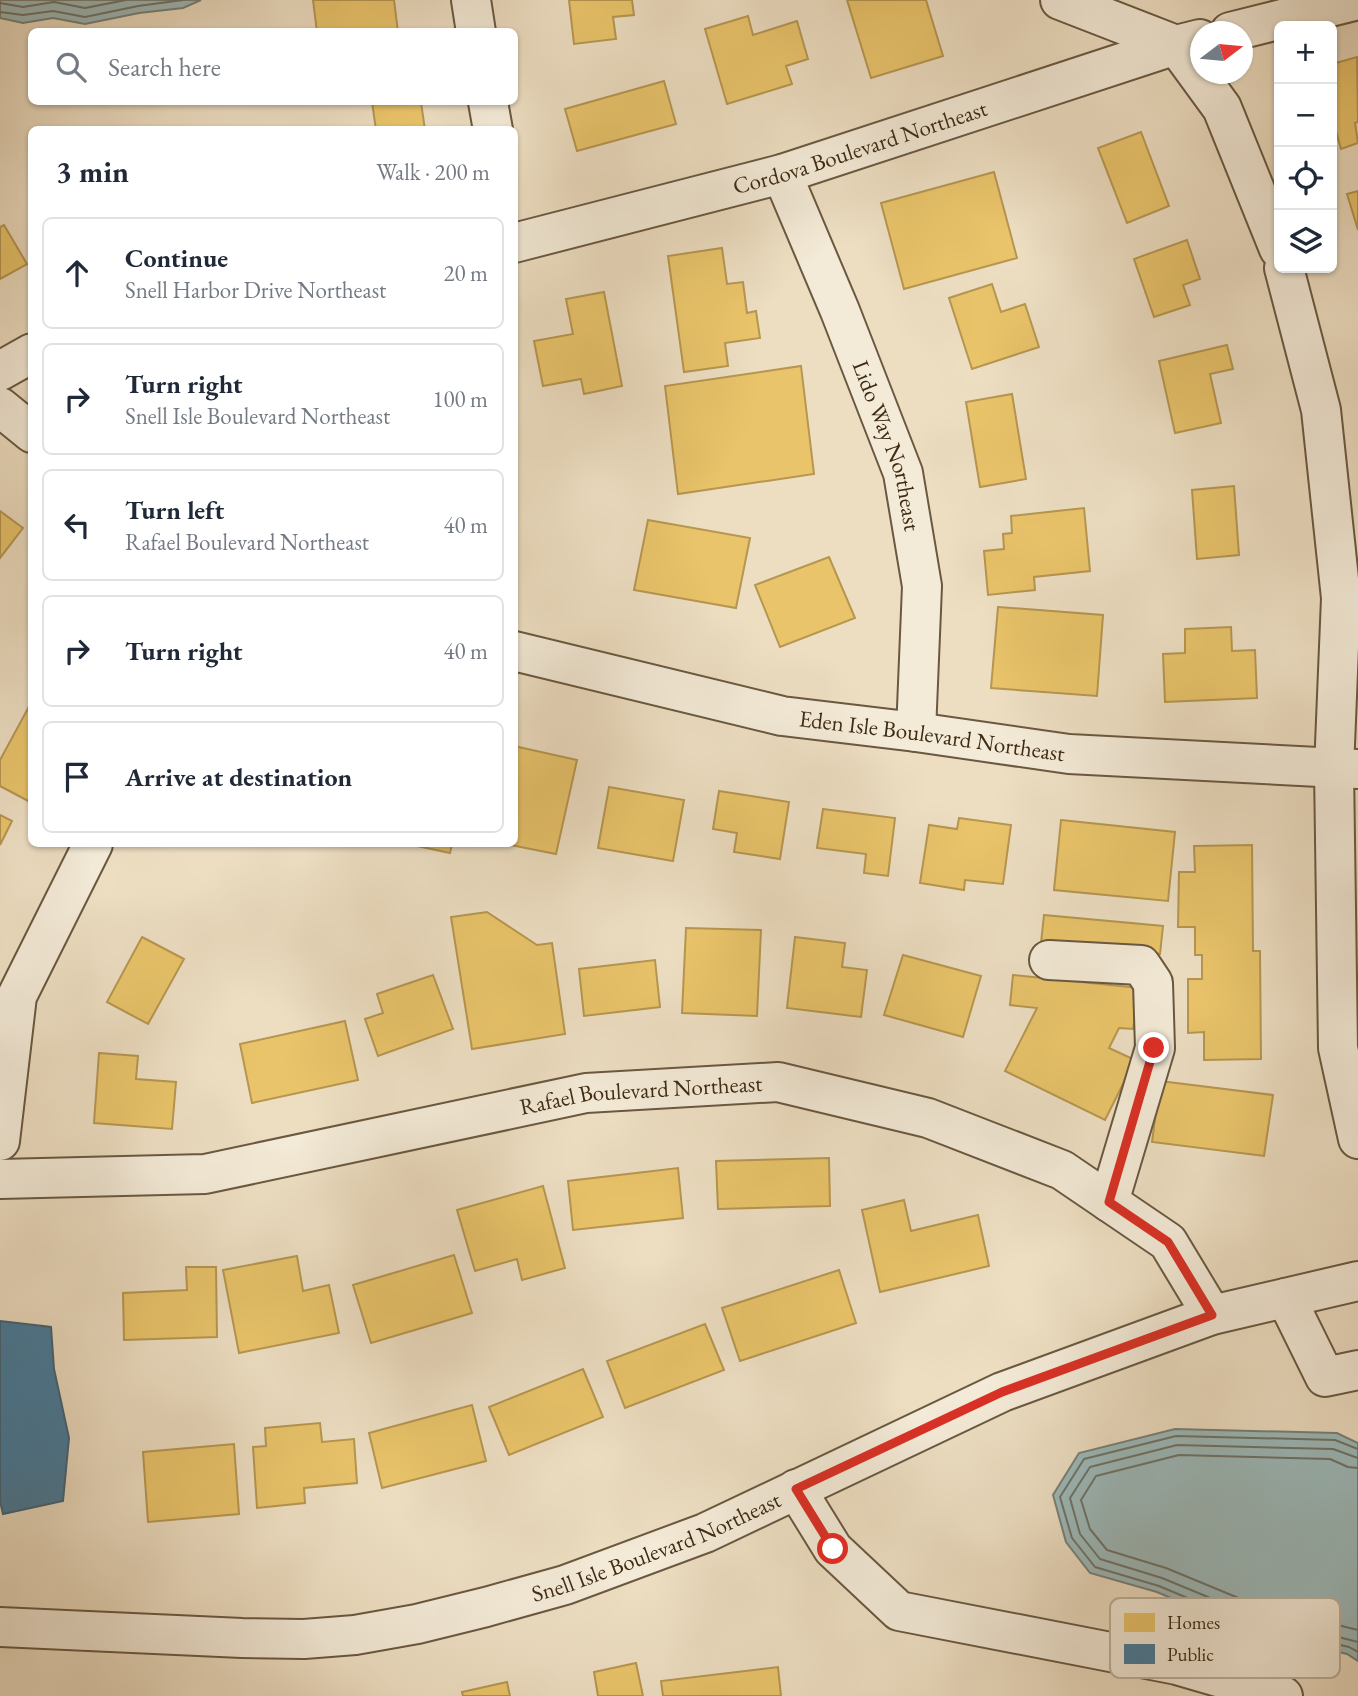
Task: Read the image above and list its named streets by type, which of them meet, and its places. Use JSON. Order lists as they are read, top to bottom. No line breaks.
{"streets":{"street":["Cordova Boulevard Northeast","Lido Way Northeast","Eden Isle Boulevard Northeast","Rafael Boulevard Northeast","Snell Isle Boulevard Northeast"]},"crossings":[["Cordova Boulevard Northeast","Lido Way Northeast"],["Lido Way Northeast","Eden Isle Boulevard Northeast"],["Rafael Boulevard Northeast","Snell Isle Boulevard Northeast"]],"legend":["Homes","Public"],"north":"right","page":{"map_buttons":["+","−"],"search":"Search here","heading":["3 min","Walk · 200 m"],"list":[["Continue","Snell Harbor Drive Northeast","20 m"],["Turn right","Snell Isle Boulevard Northeast","100 m"],["Turn left","Rafael Boulevard Northeast","40 m"],["Turn right","40 m"],"Arrive at destination"]}}
